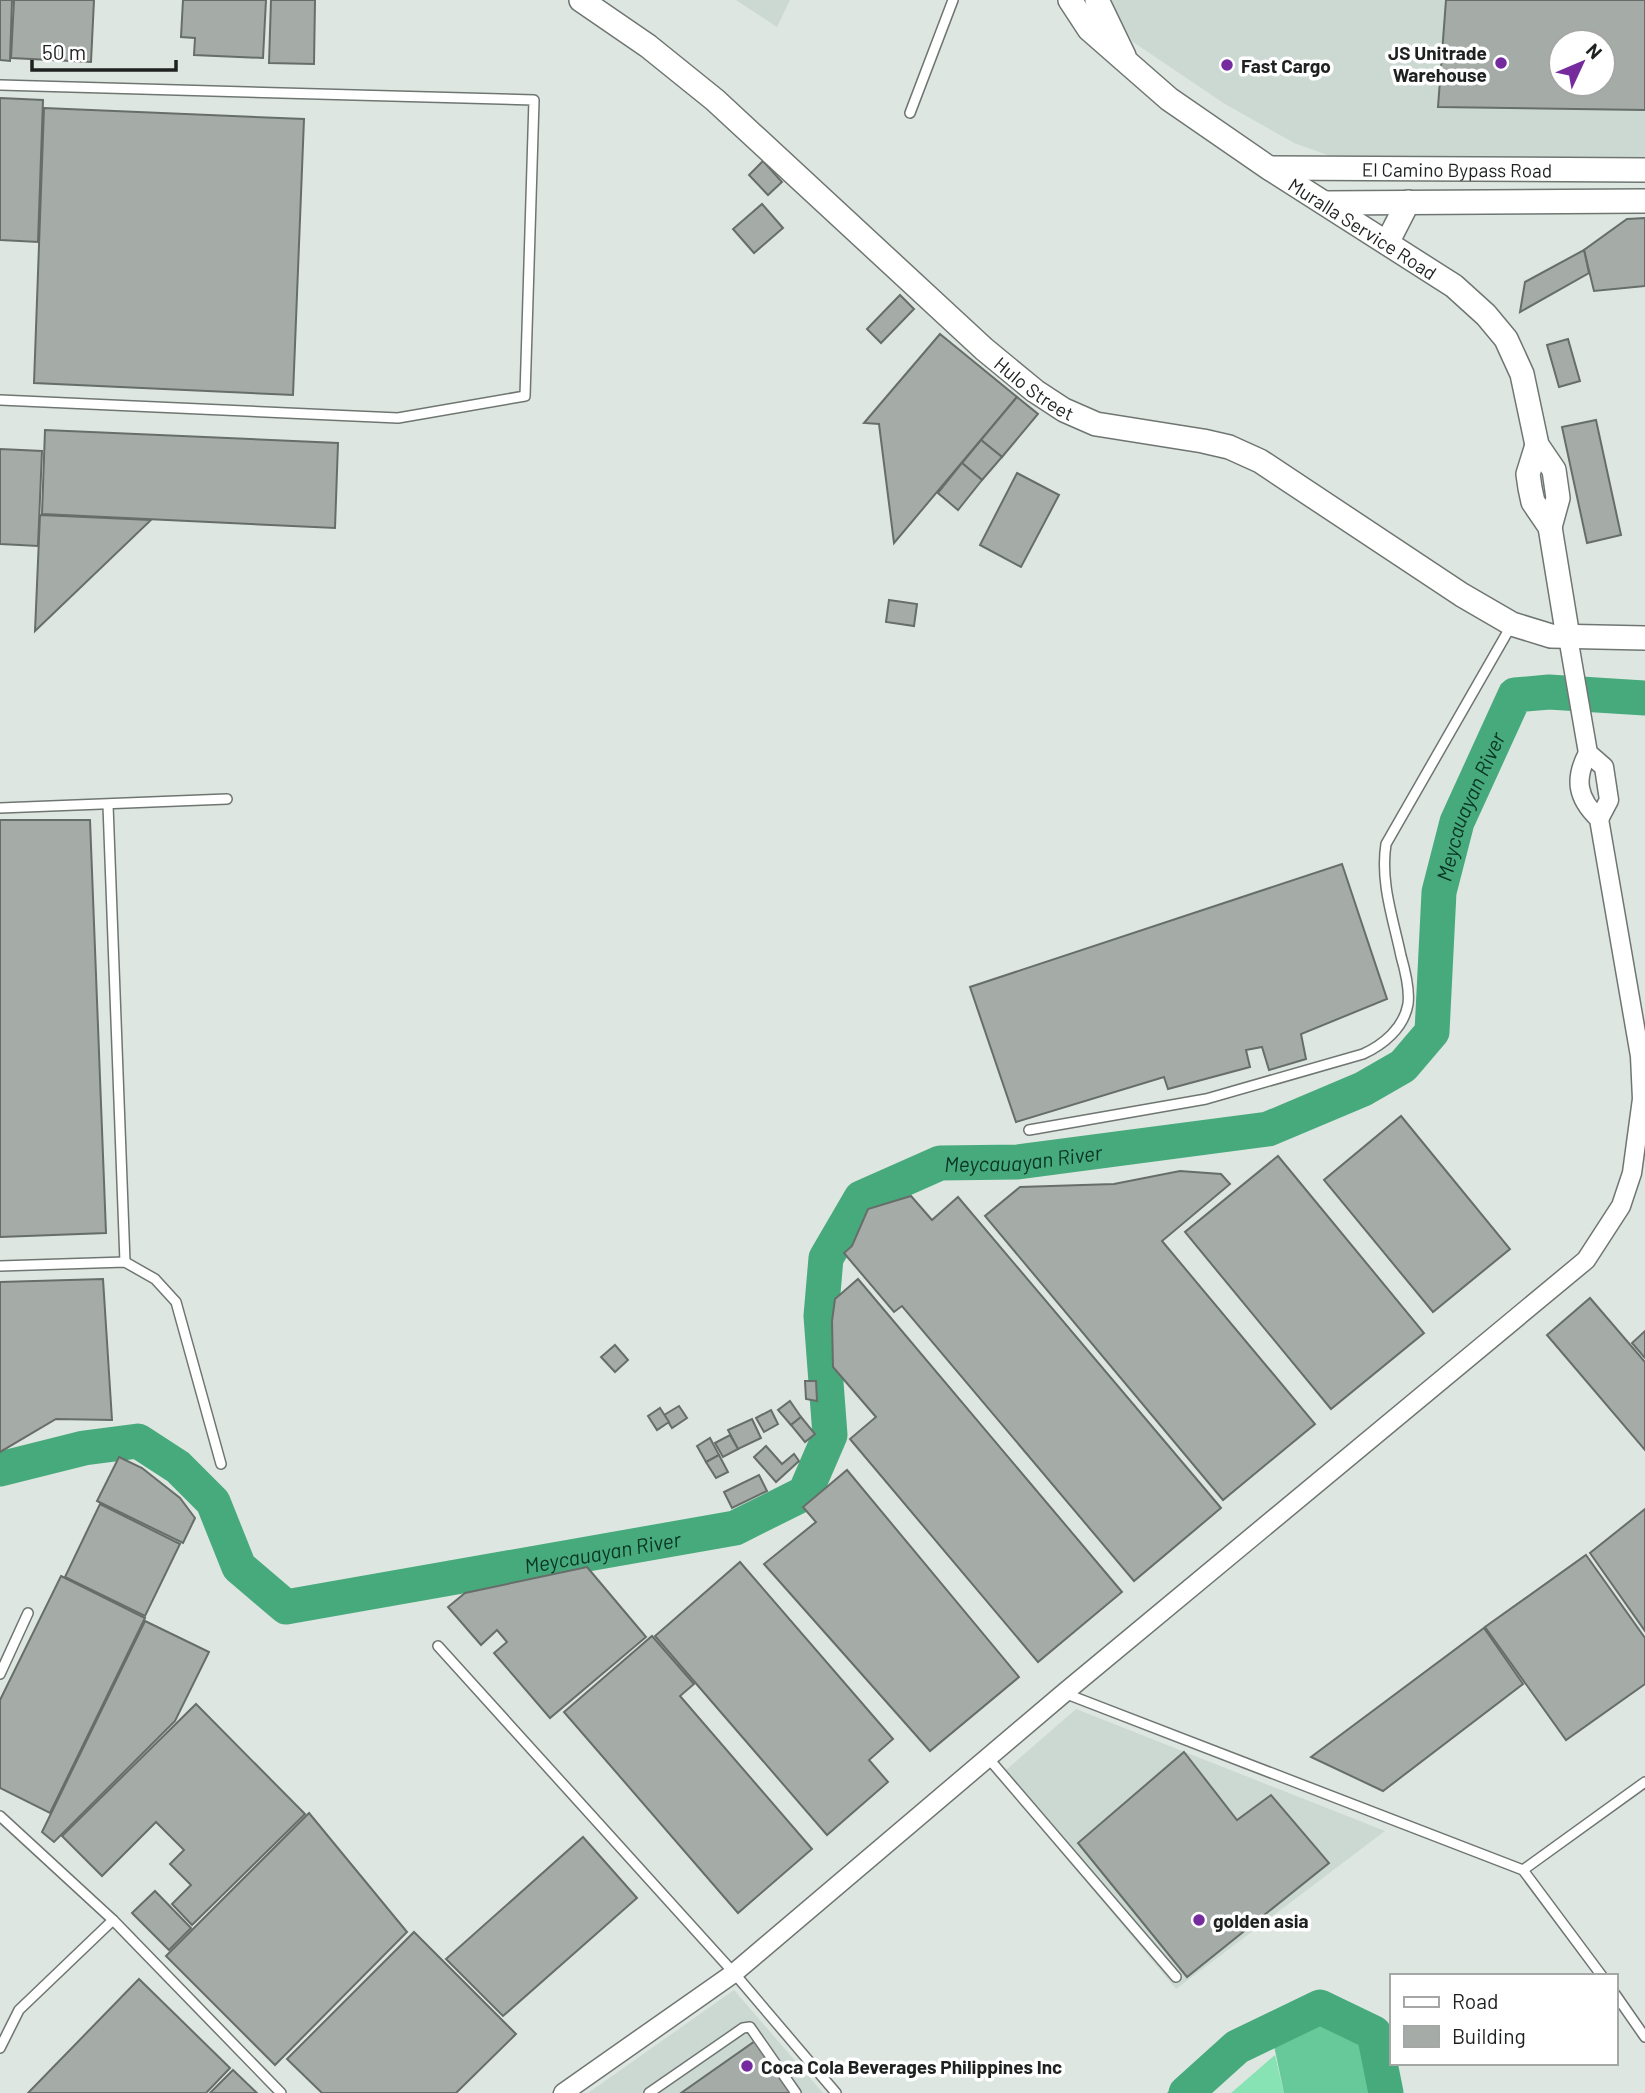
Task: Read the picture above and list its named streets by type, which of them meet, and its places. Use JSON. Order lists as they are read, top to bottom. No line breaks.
{"streets":{"street":["El Camino Bypass Road","Muralla Service Road","Hulo Street"]},"crossings":[["El Camino Bypass Road","Muralla Service Road"],["Muralla Service Road","Hulo Street"]],"water":["Meycauayan River"],"places":["JS Unitrade Warehouse","Fast Cargo","golden asia","Coca Cola Beverages Philippines Inc"],"legend":["Road","Building"],"scale_bar":"50 m","north":"top right"}
